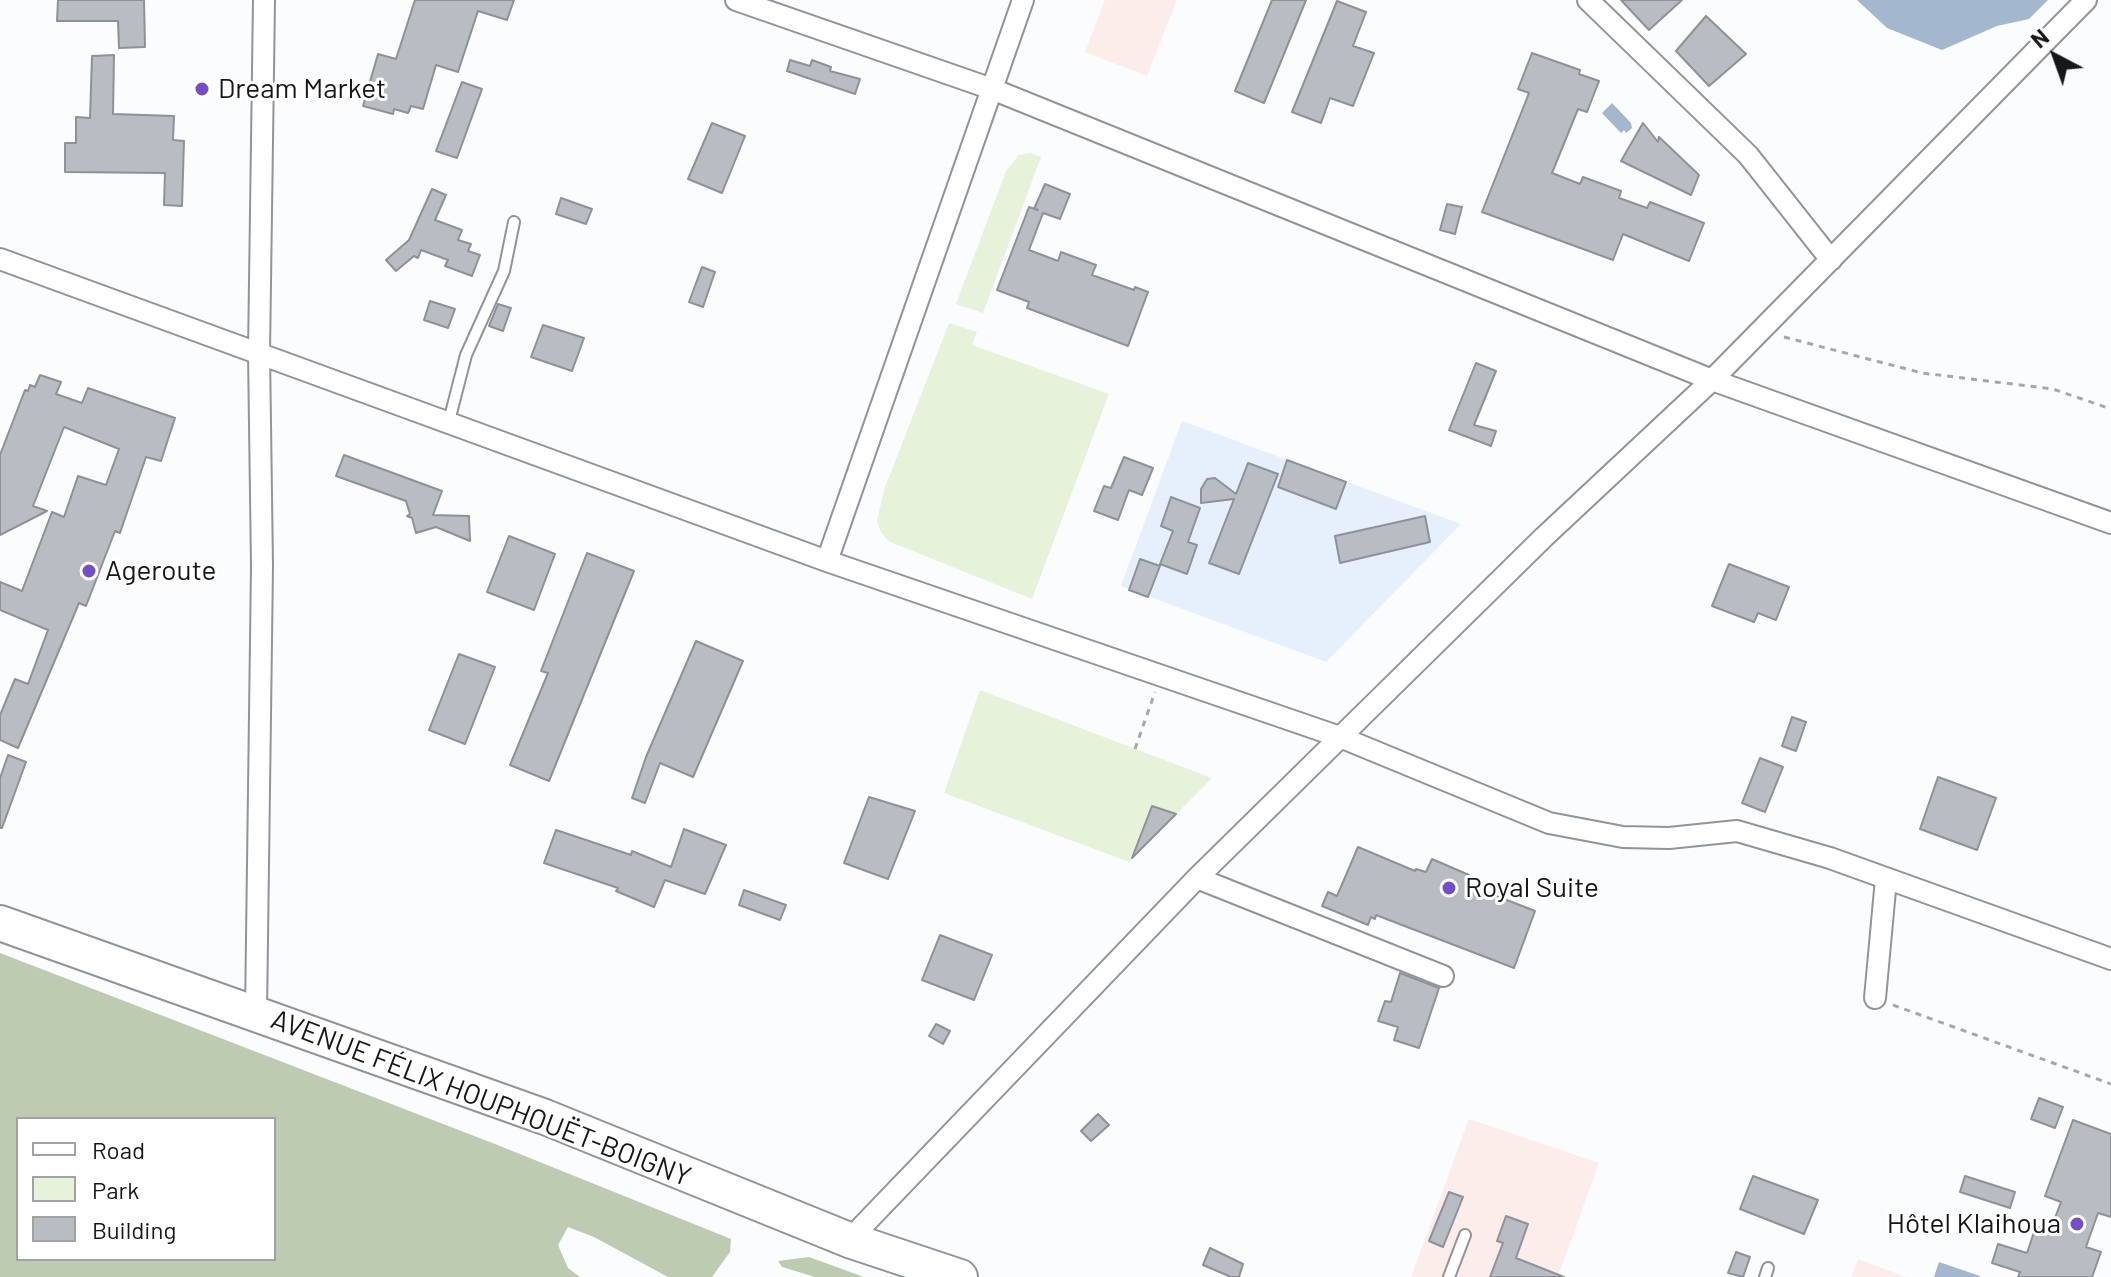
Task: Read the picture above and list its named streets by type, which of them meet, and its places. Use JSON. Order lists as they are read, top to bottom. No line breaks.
{"streets":{"highway":["AVENUE FÉLIX HOUPHOUËT-BOIGNY"]},"places":["Dream Market","Ageroute","Royal Suite","Hôtel Klaihoua"],"legend":["Road","Park","Building"],"north":"top left"}
